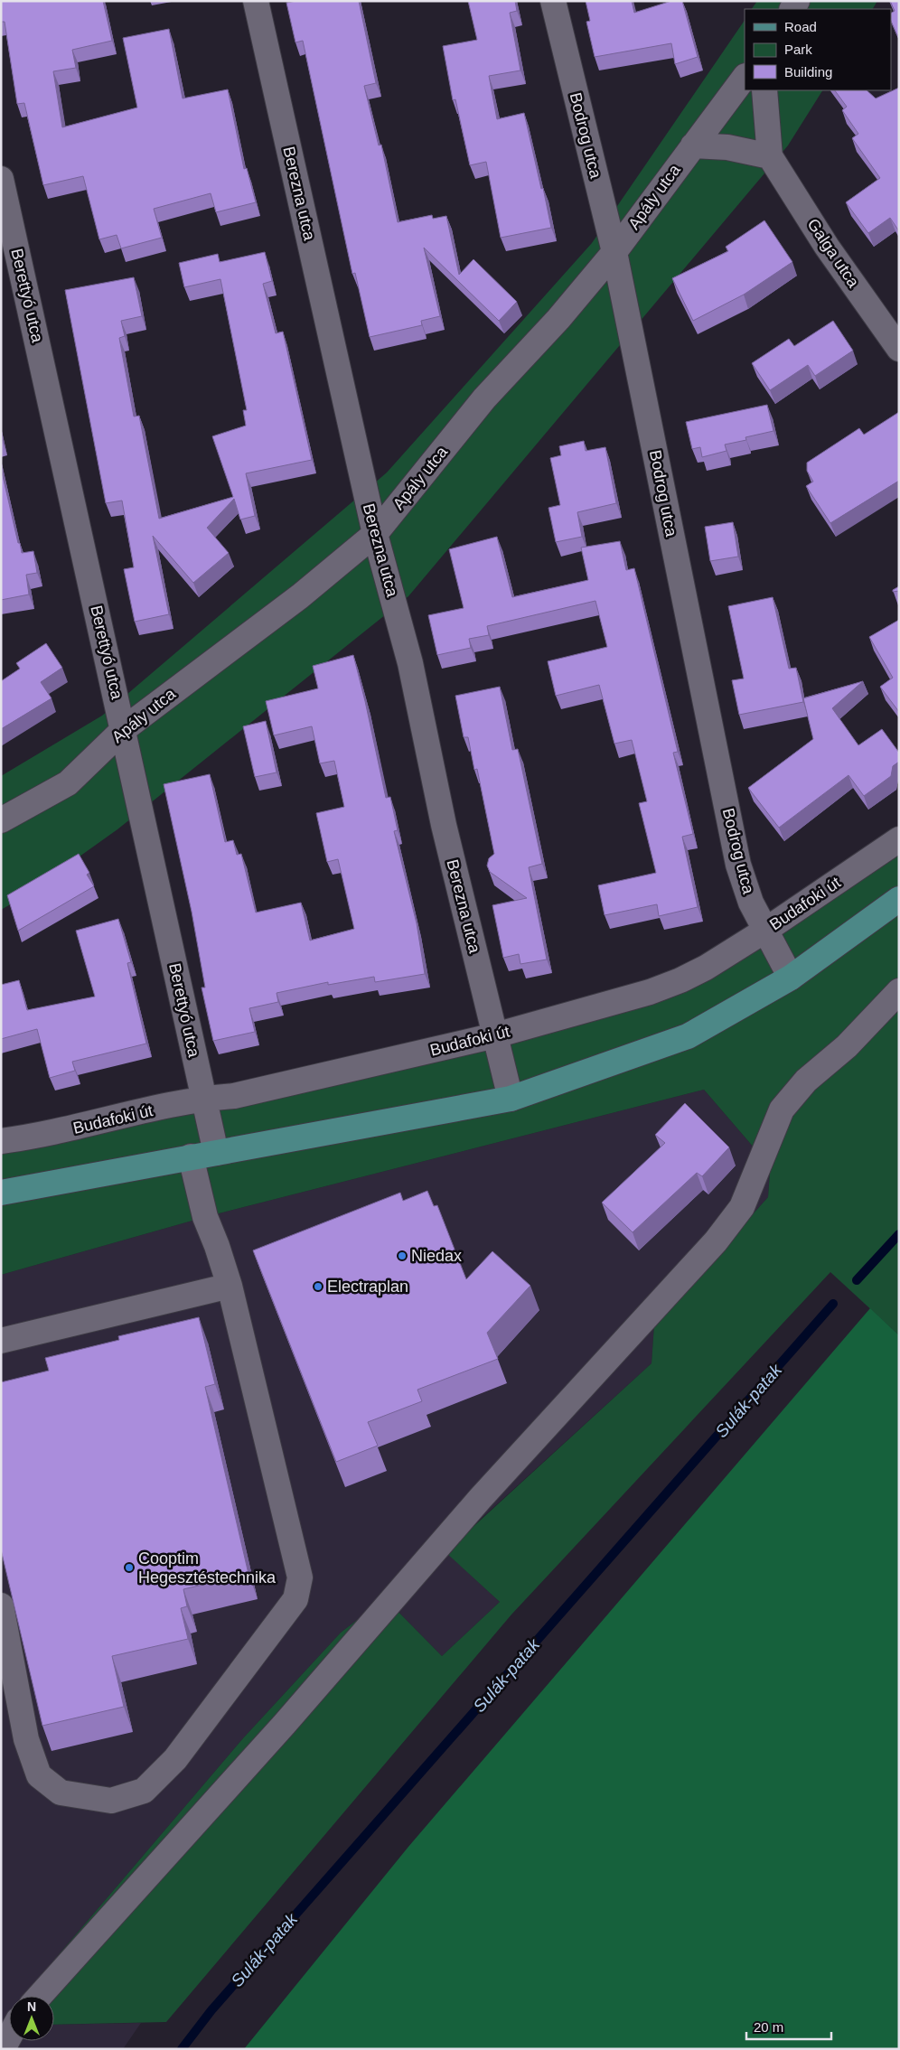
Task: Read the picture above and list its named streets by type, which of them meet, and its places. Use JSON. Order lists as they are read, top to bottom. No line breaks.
{"streets":{"street":["Bodrog utca","Berezna utca","Apály utca","Galga utca","Berettyó utca","Budafoki út"]},"crossings":[["Bodrog utca","Apály utca"],["Bodrog utca","Budafoki út"],["Berezna utca","Apály utca"],["Berezna utca","Budafoki út"],["Apály utca","Berettyó utca"],["Berettyó utca","Budafoki út"]],"water":["Sulák-patak"],"places":["Niedax","Electraplan","Cooptim Hegesztéstechnika"],"legend":["Road","Park","Building"],"scale_bar":"20 m","north":"top"}
